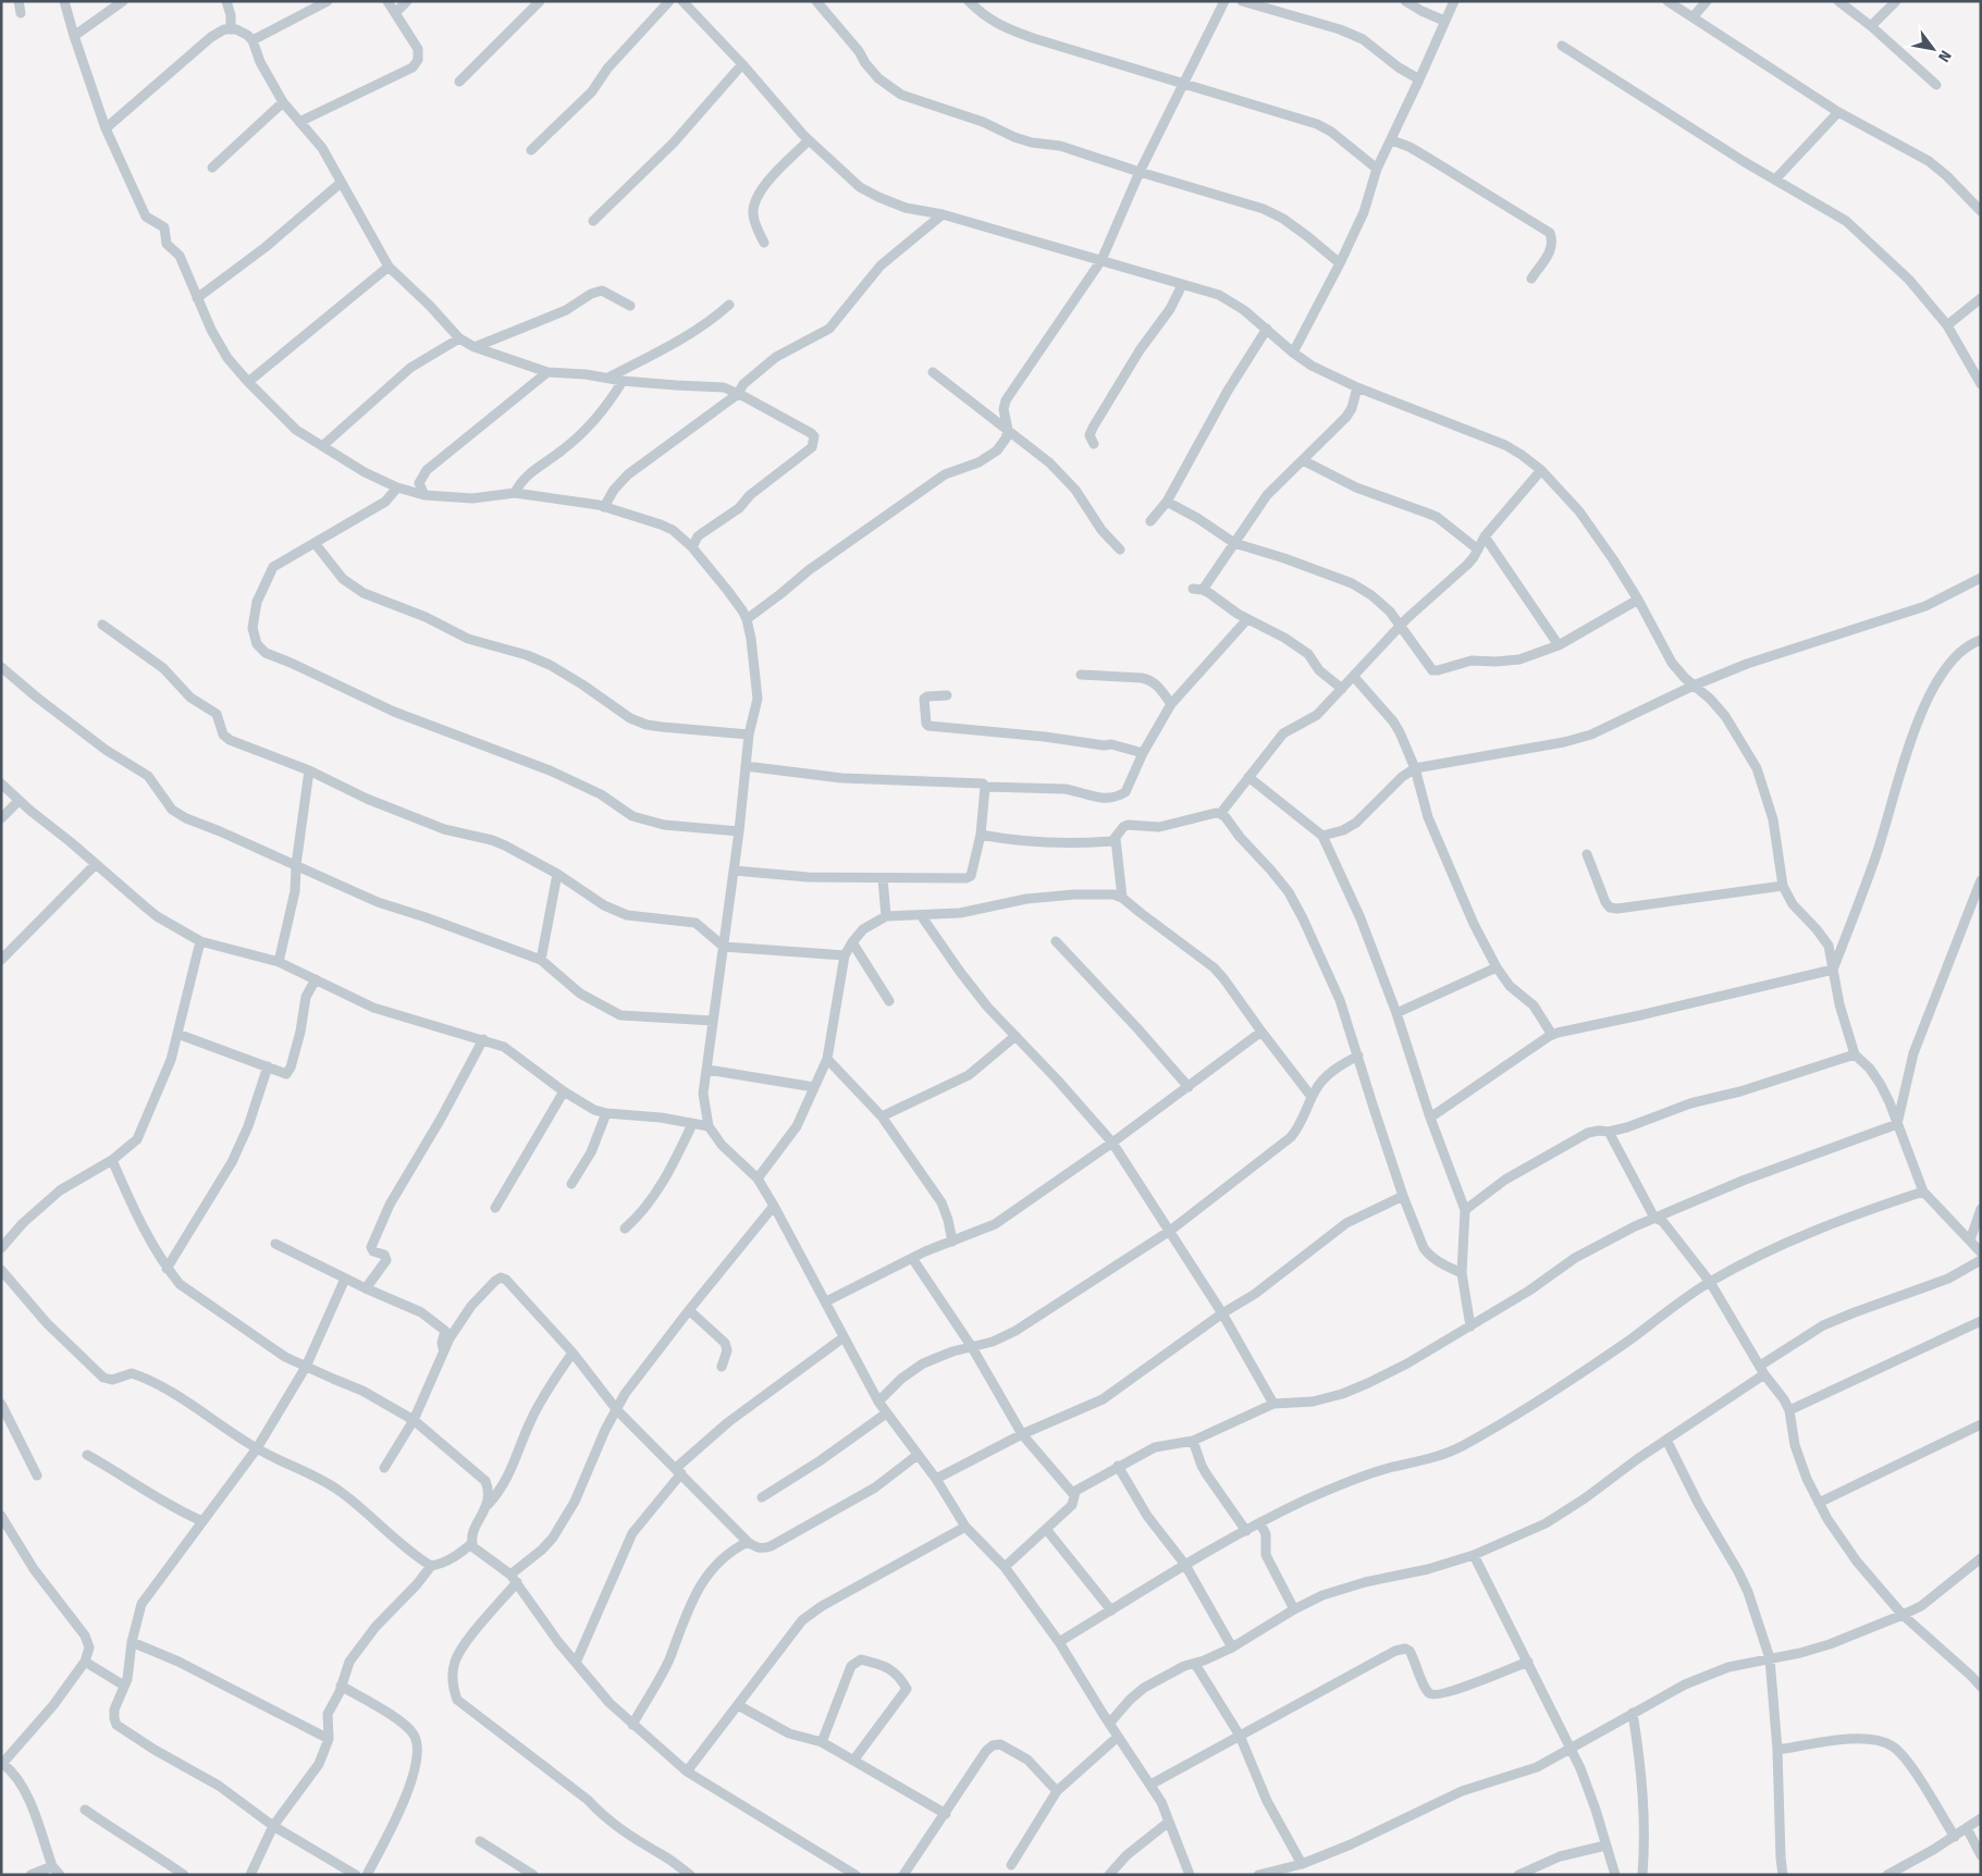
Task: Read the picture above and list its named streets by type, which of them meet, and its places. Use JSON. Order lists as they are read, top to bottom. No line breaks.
{"north":"bottom right"}
